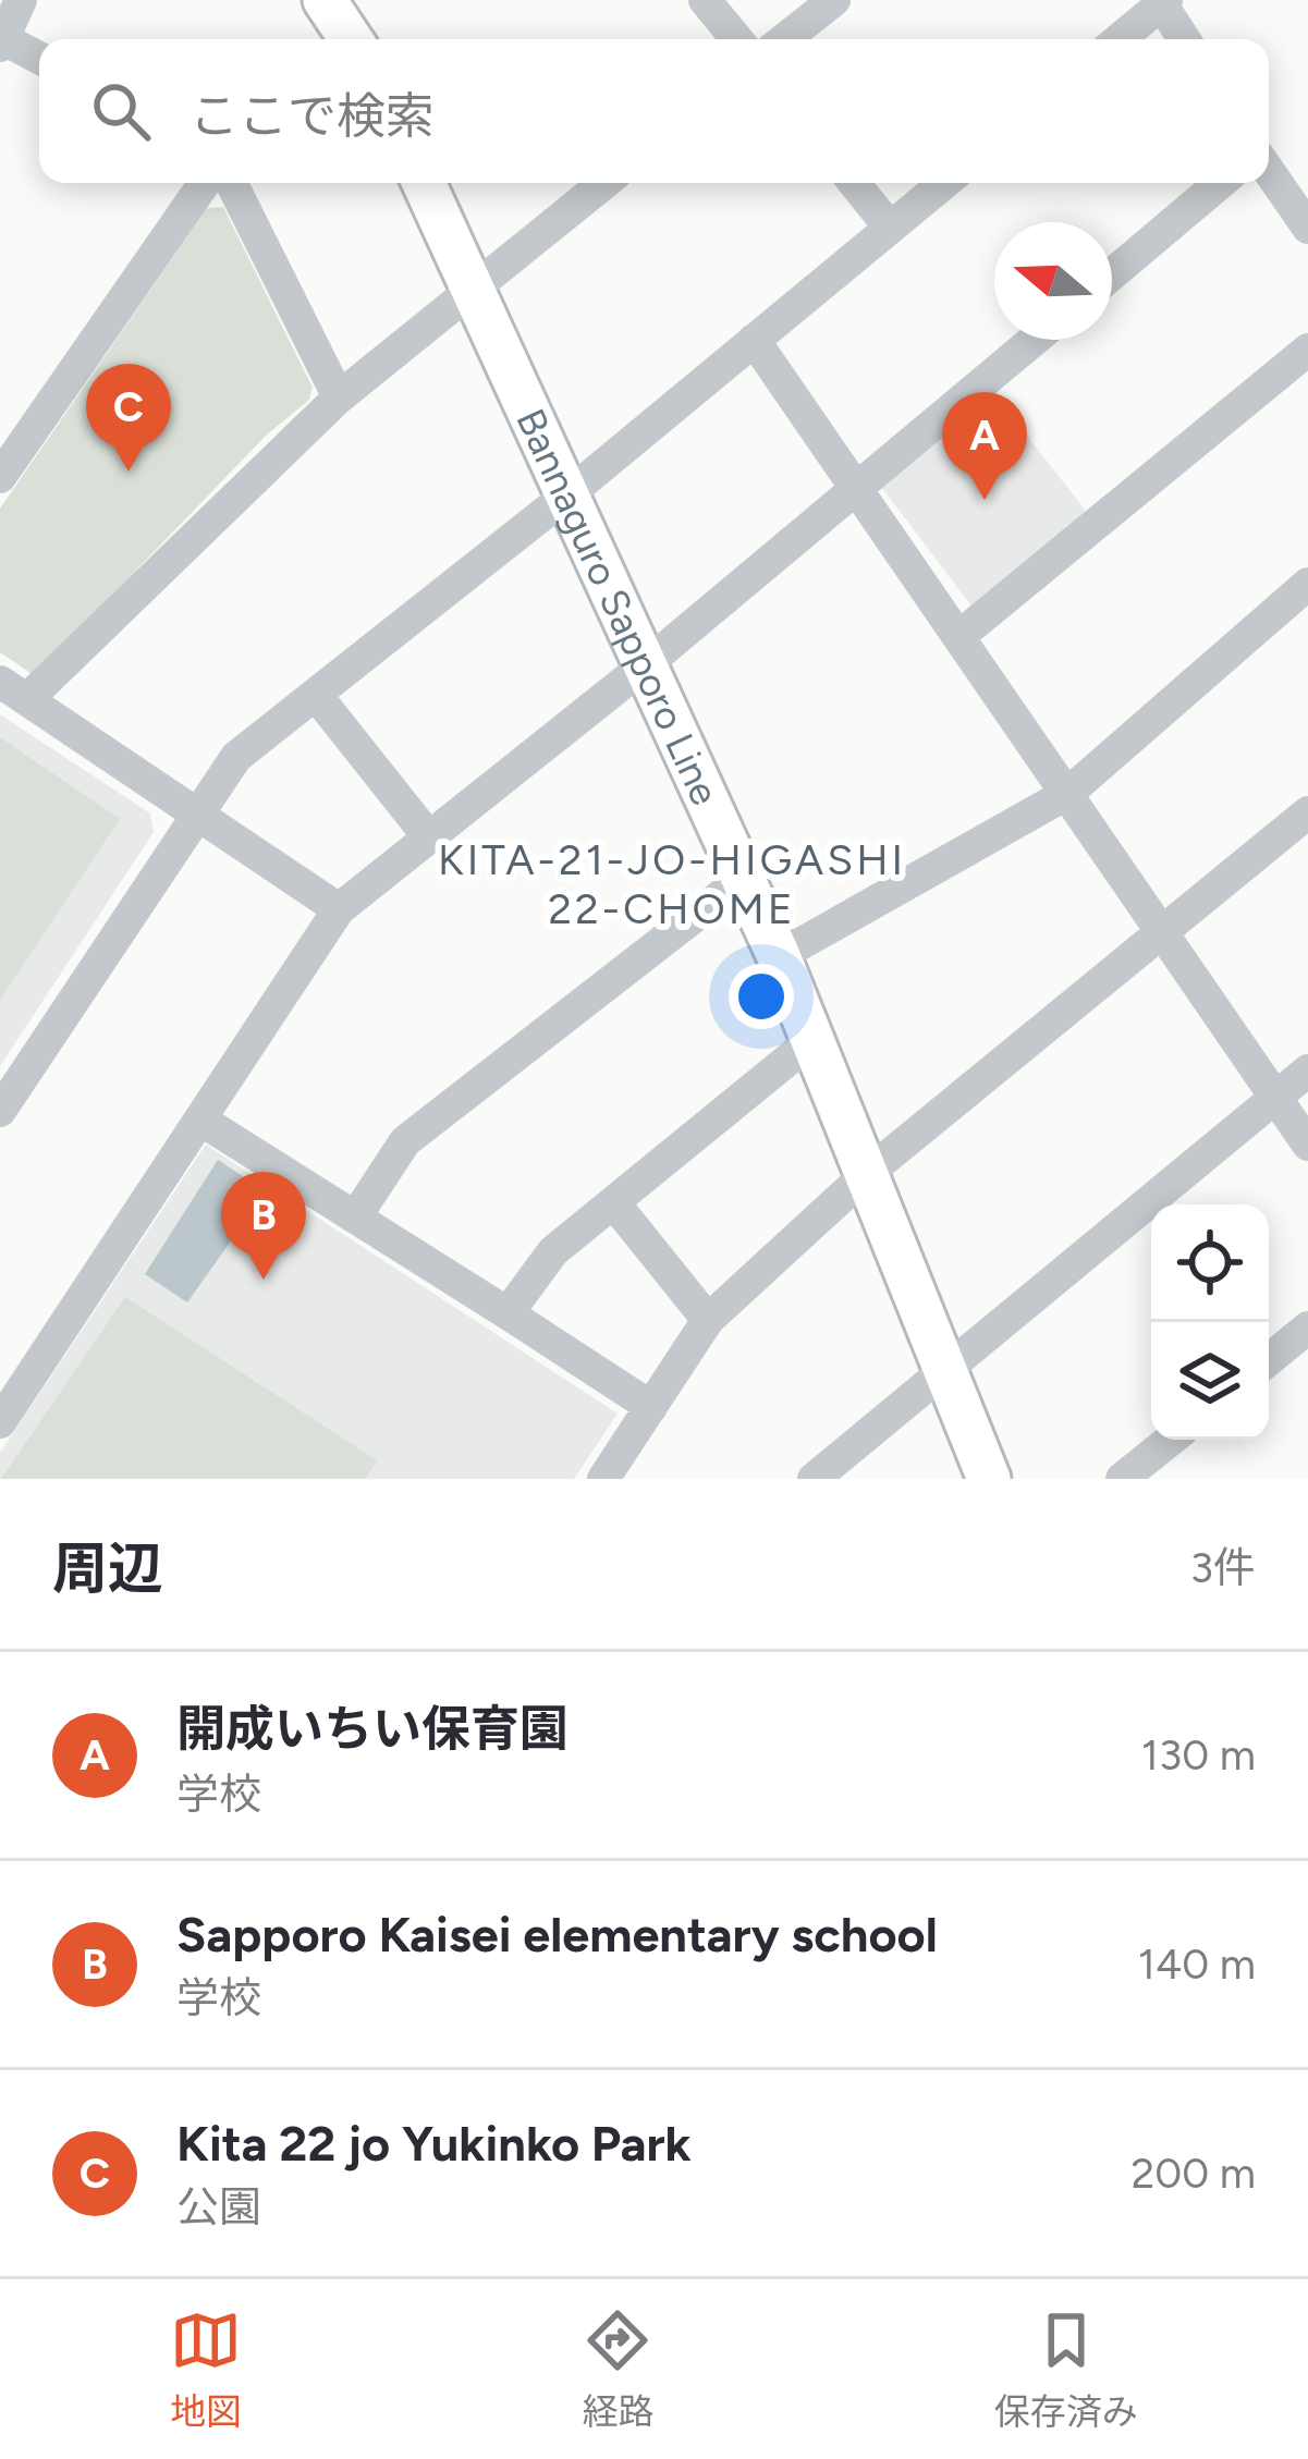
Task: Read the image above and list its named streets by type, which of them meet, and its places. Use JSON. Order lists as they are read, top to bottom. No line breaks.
{"streets":{"main road":["Bannaguro Sapporo Line"]},"districts":["KITA-21-JO-HIGASHI 22-CHOME"],"north":"left","page":{"search":"ここで検索","pins":["C","A","B"],"heading":["周辺","3件"],"list":[{"mark":"A","name":"開成いちい保育園","note":"学校","value":"130 m"},{"mark":"B","name":"Sapporo Kaisei elementary school","note":"学校","value":"140 m"},{"mark":"C","name":"Kita 22 jo Yukinko Park","note":"公園","value":"200 m"}],"nav":["地図","経路","保存済み"]}}
